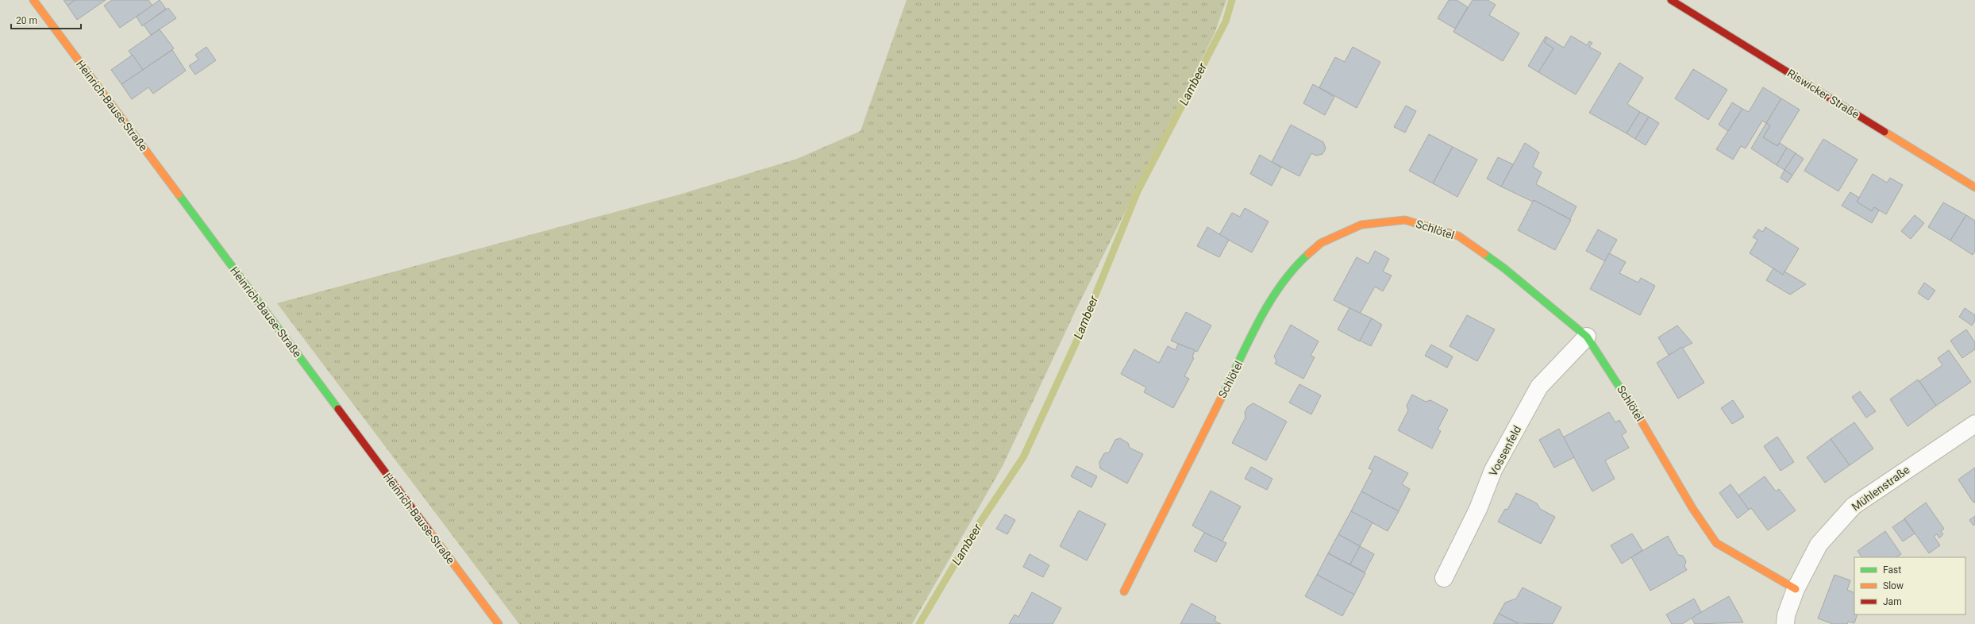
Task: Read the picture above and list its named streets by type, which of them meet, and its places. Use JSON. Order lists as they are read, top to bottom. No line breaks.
{"streets":{"street":["Riswicker Straße","Heinrich-Bause-Straße","Schlötel","Vossenfeld","Mühlenstraße"]},"crossings":[["Schlötel","Vossenfeld"],["Schlötel","Mühlenstraße"]],"water":["Lambeer"],"legend":["Fast","Slow","Jam"],"scale_bar":"20 m"}
